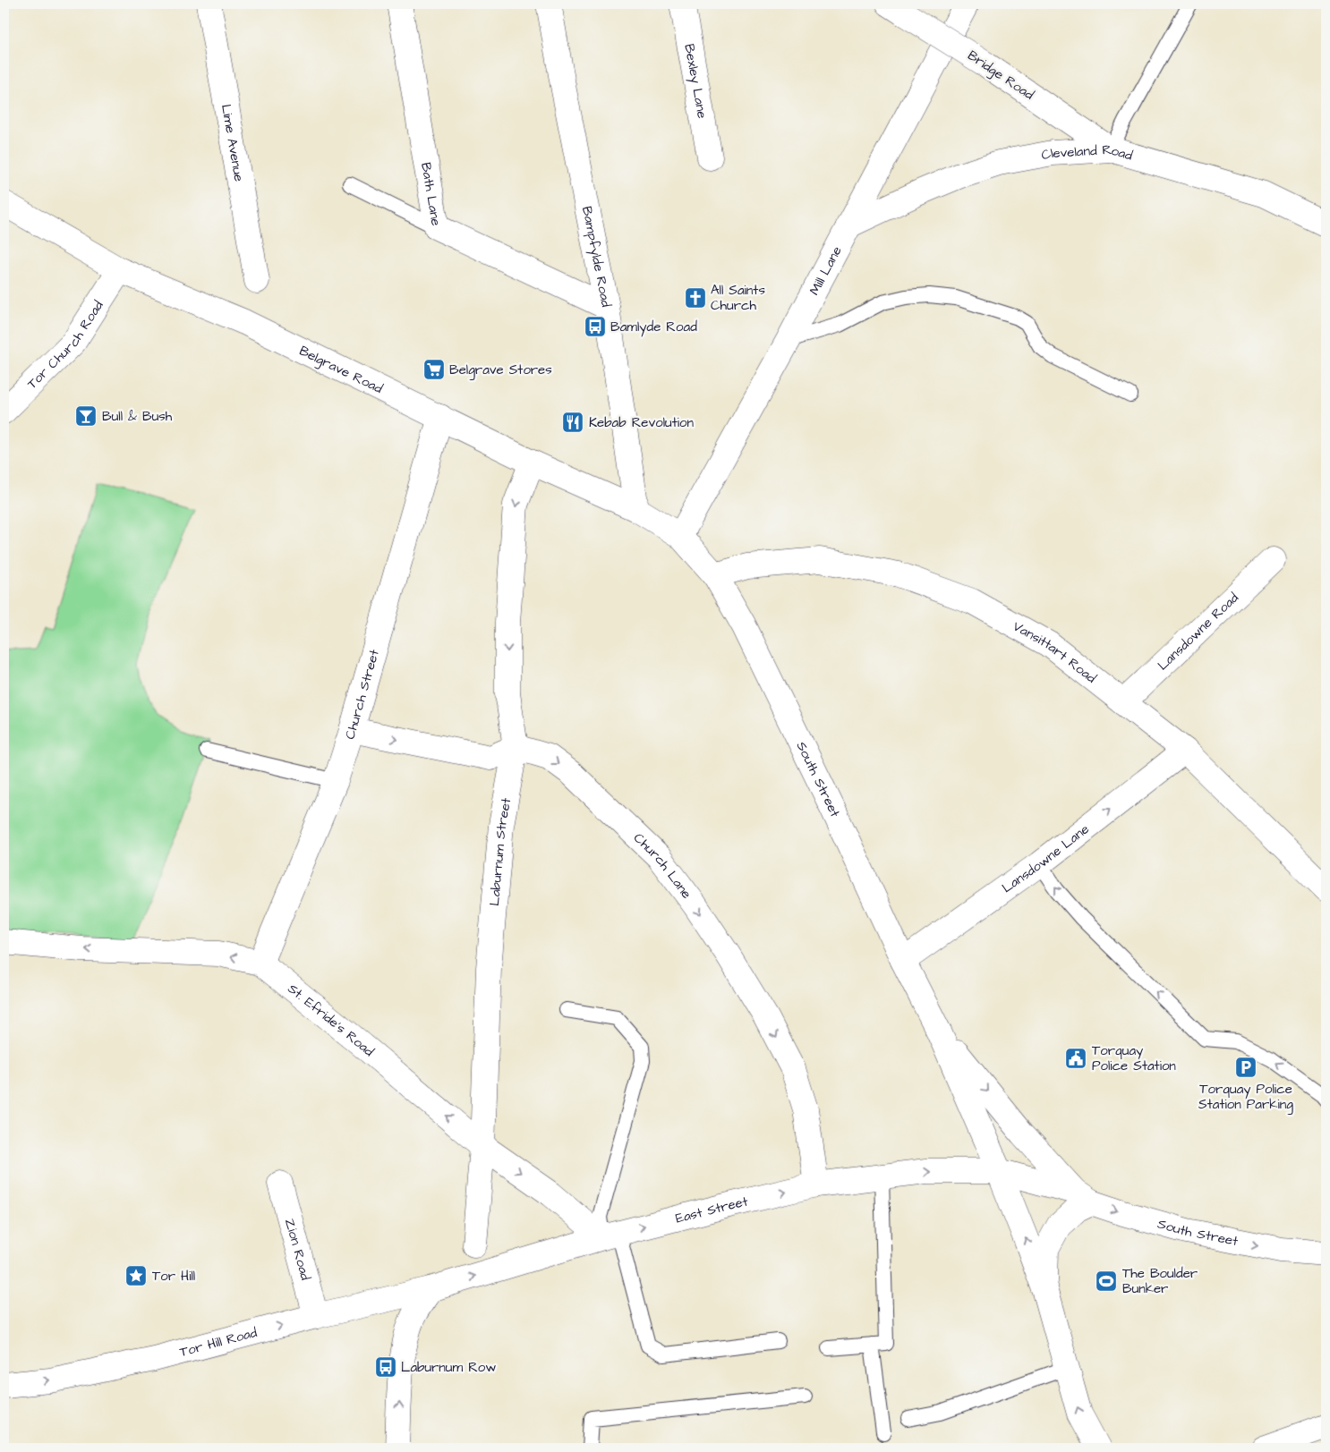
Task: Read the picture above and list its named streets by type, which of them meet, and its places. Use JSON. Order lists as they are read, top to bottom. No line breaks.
{"streets":{"street":["Bridge Road","Bexley Lane","Lime Avenue","Cleveland Road","Bath Lane","Bampfylde Road","Mill Lane","Tor Church Road","Belgrave Road","Lansdowne Road","Vansittart Road","Church Street","South Street","Laburnum Street","Lansdowne Lane","Church Lane","St. Efride's Road","East Street","Zion Road","Tor Hill Road"]},"crossings":[["Bridge Road","Cleveland Road"],["Cleveland Road","Mill Lane"],["Bath Lane","Bampfylde Road"],["Bampfylde Road","Belgrave Road"],["Mill Lane","Belgrave Road"],["Mill Lane","South Street"],["Tor Church Road","Belgrave Road"],["Belgrave Road","Church Street"],["Belgrave Road","South Street"],["Belgrave Road","Laburnum Street"],["Lansdowne Road","Vansittart Road"],["Vansittart Road","South Street"],["Vansittart Road","Lansdowne Lane"],["Church Street","St. Efride's Road"],["South Street","Lansdowne Lane"],["South Street","East Street"],["Laburnum Street","Church Lane"],["Laburnum Street","St. Efride's Road"],["Church Lane","East Street"],["St. Efride's Road","East Street"],["East Street","Tor Hill Road"],["Zion Road","Tor Hill Road"]],"one_way":["South Street","Laburnum Street","Lansdowne Lane","Church Lane","East Street","Tor Hill Road"],"places":{"church":["All Saints Church"],"bus stop":["Bamlyde Road","Laburnum Row"],"supermarket":["Belgrave Stores"],"bar":["Bull & Bush"],"restaurant":["Kebab Revolution"],"public building":["Torquay Police Station"],"parking":["Torquay Police Station Parking"],"place":["Tor Hill"],"sports":["The Boulder Bunker"]}}
